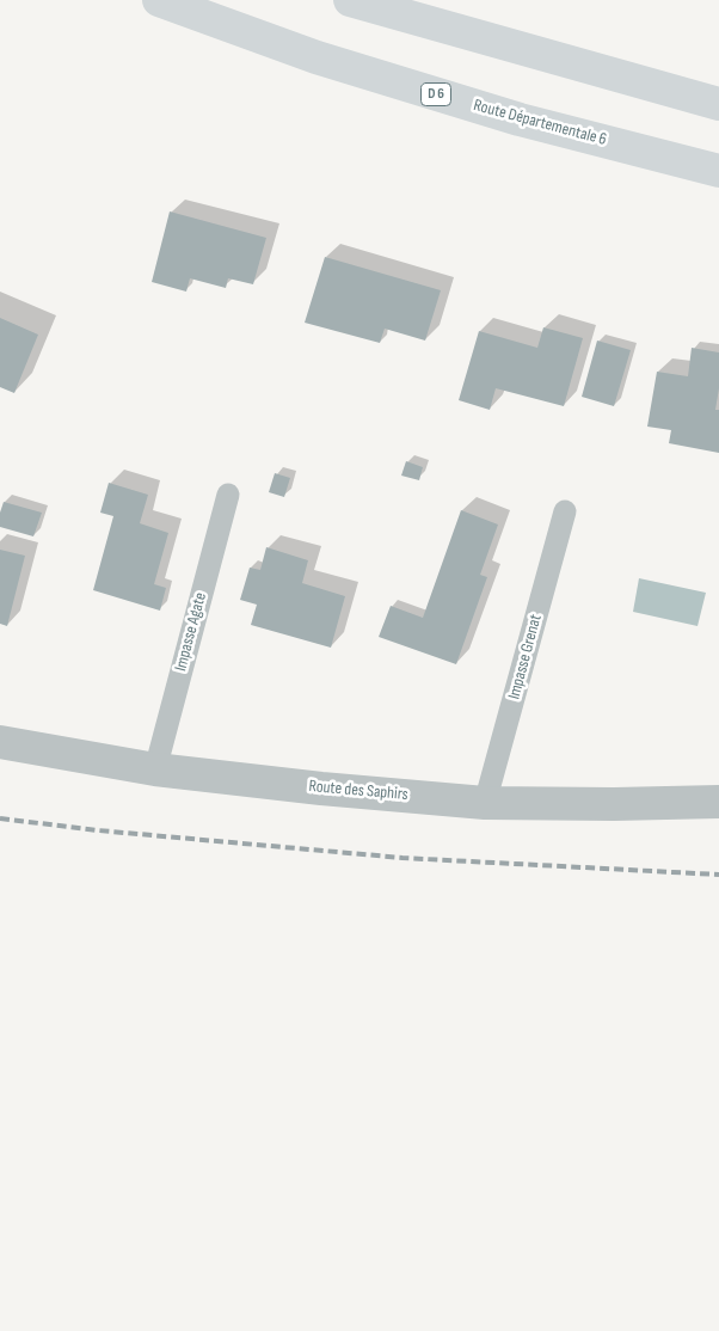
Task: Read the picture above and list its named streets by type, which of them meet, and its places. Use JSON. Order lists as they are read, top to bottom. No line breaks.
{"streets":{"highway":["D 6","Route Départementale 6"],"street":["Route des Saphirs"],"lane":["Impasse Agate","Impasse Grenat"]},"crossings":[["Impasse Agate","Route des Saphirs"],["Impasse Grenat","Route des Saphirs"]]}
